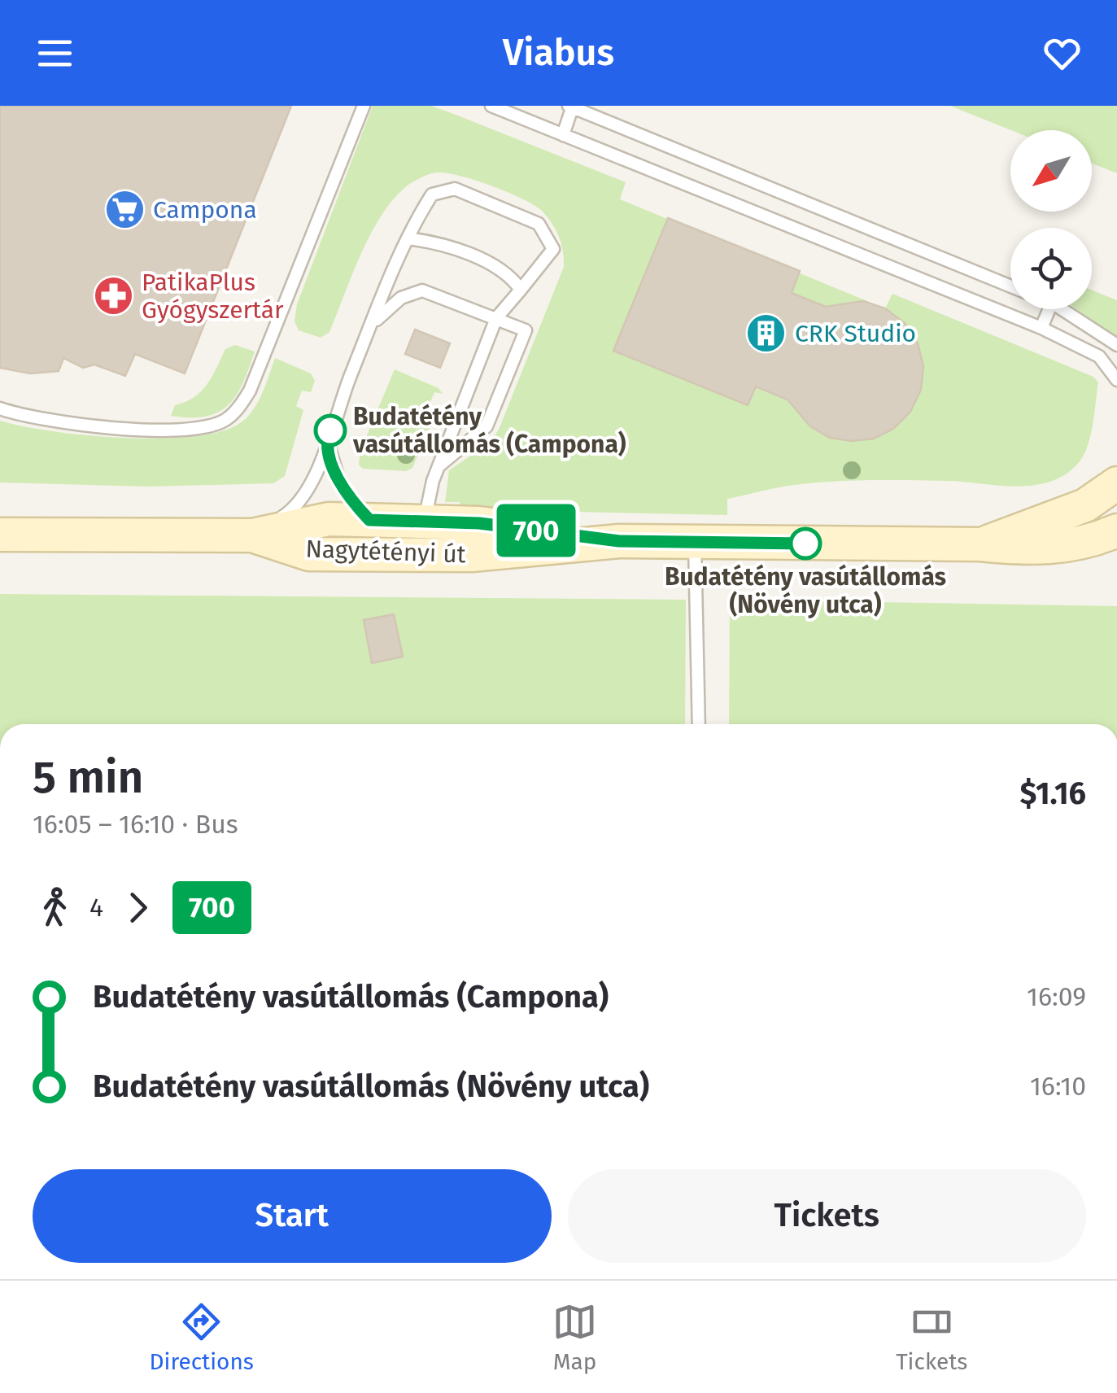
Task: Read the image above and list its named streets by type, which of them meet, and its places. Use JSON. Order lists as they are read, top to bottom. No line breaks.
{"streets":{"main road":["Nagytétényi út"]},"places":{"supermarket":["Campona"],"pharmacy":["PatikaPlus Gyógyszertár"],"building":["CRK Studio"],"other":["Budatétény vasútállomás (Campona)","Budatétény vasútállomás (Növény utca)"]},"lines":["bus line 700"],"north":"bottom left","page":{"header":"Viabus","on_map":"700","heading":["5 min","16:05 – 16:10 · Bus","$1.16"],"legs":["4","700"],"list":[{"name":"Budatétény vasútállomás (Campona)","value":"16:09"},{"name":"Budatétény vasútállomás (Növény utca)","value":"16:10"}],"buttons":["Start","Tickets"],"tabs":["Directions","Map","Tickets"]}}
